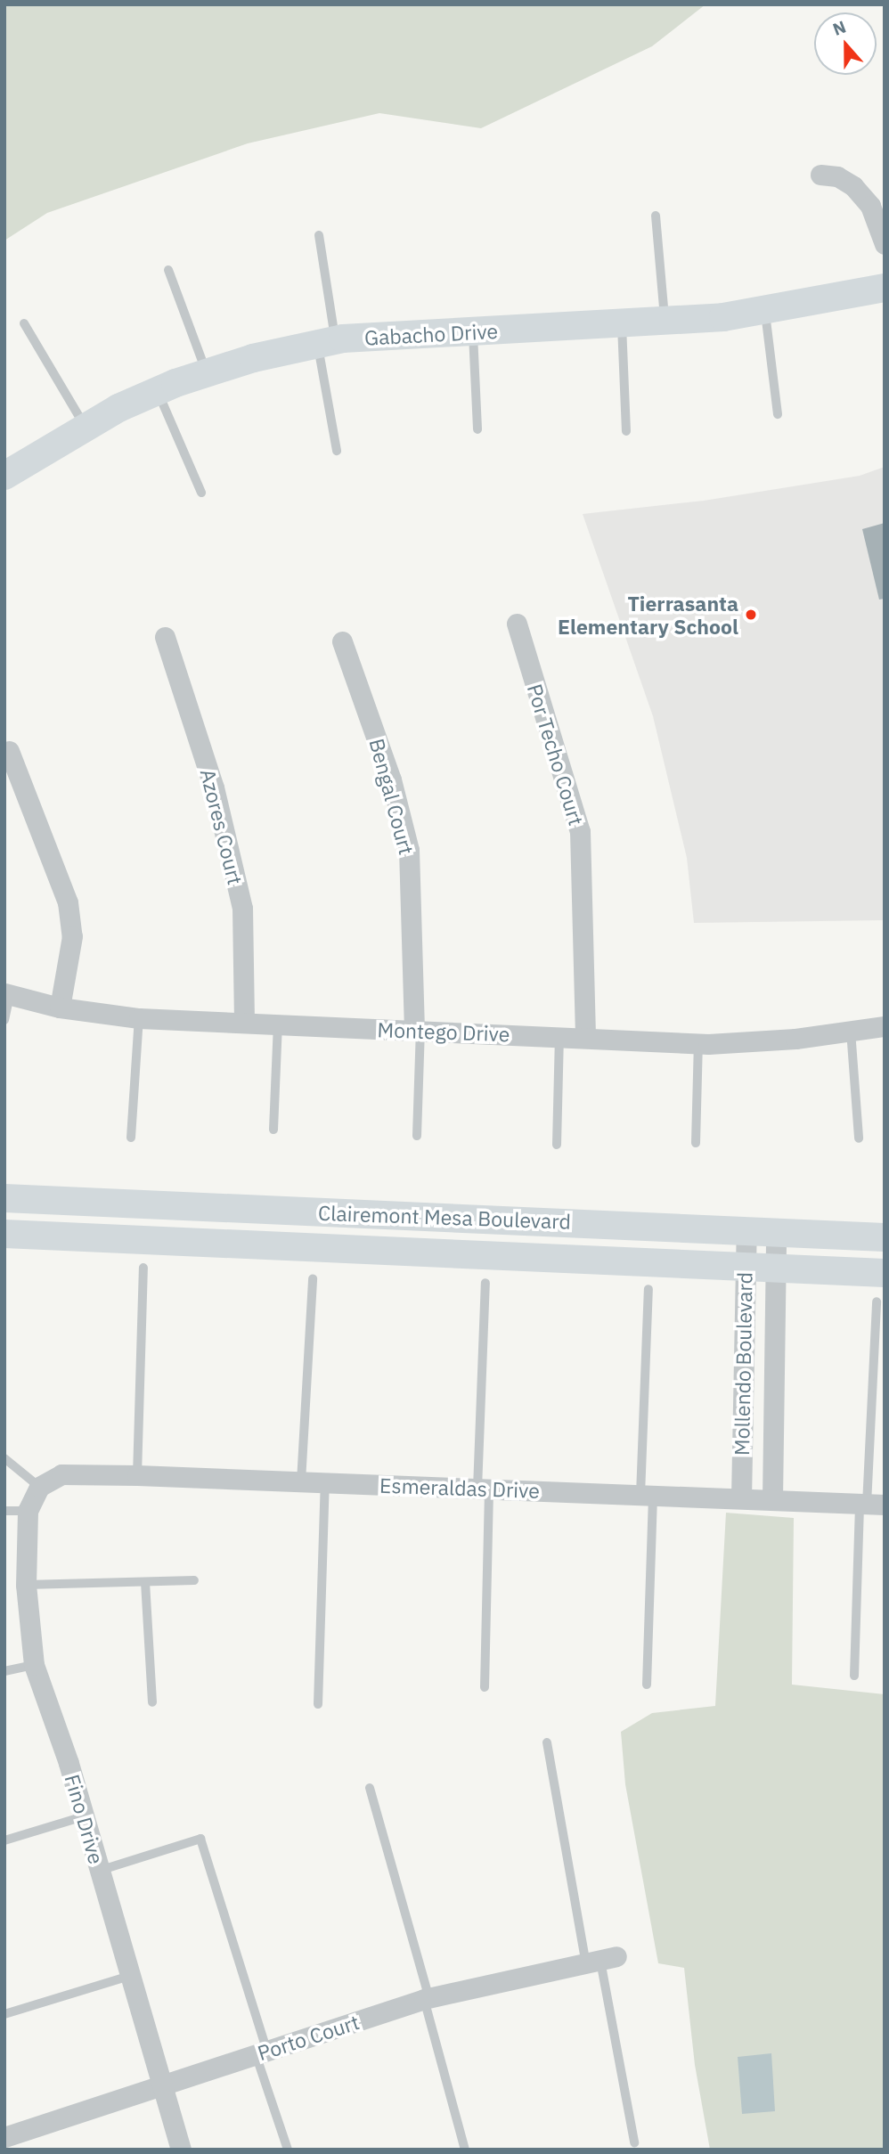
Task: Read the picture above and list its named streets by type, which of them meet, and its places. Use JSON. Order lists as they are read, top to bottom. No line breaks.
{"streets":{"main road":["Gabacho Drive","Clairemont Mesa Boulevard"],"street":["Por Techo Court","Bengal Court","Azores Court","Montego Drive","Mollendo Boulevard","Esmeraldas Drive","Fino Drive","Porto Court"]},"crossings":[["Por Techo Court","Montego Drive"],["Bengal Court","Montego Drive"],["Azores Court","Montego Drive"],["Clairemont Mesa Boulevard","Mollendo Boulevard"],["Mollendo Boulevard","Esmeraldas Drive"],["Esmeraldas Drive","Fino Drive"],["Fino Drive","Porto Court"]],"places":["Tierrasanta Elementary School"],"north":"top"}
